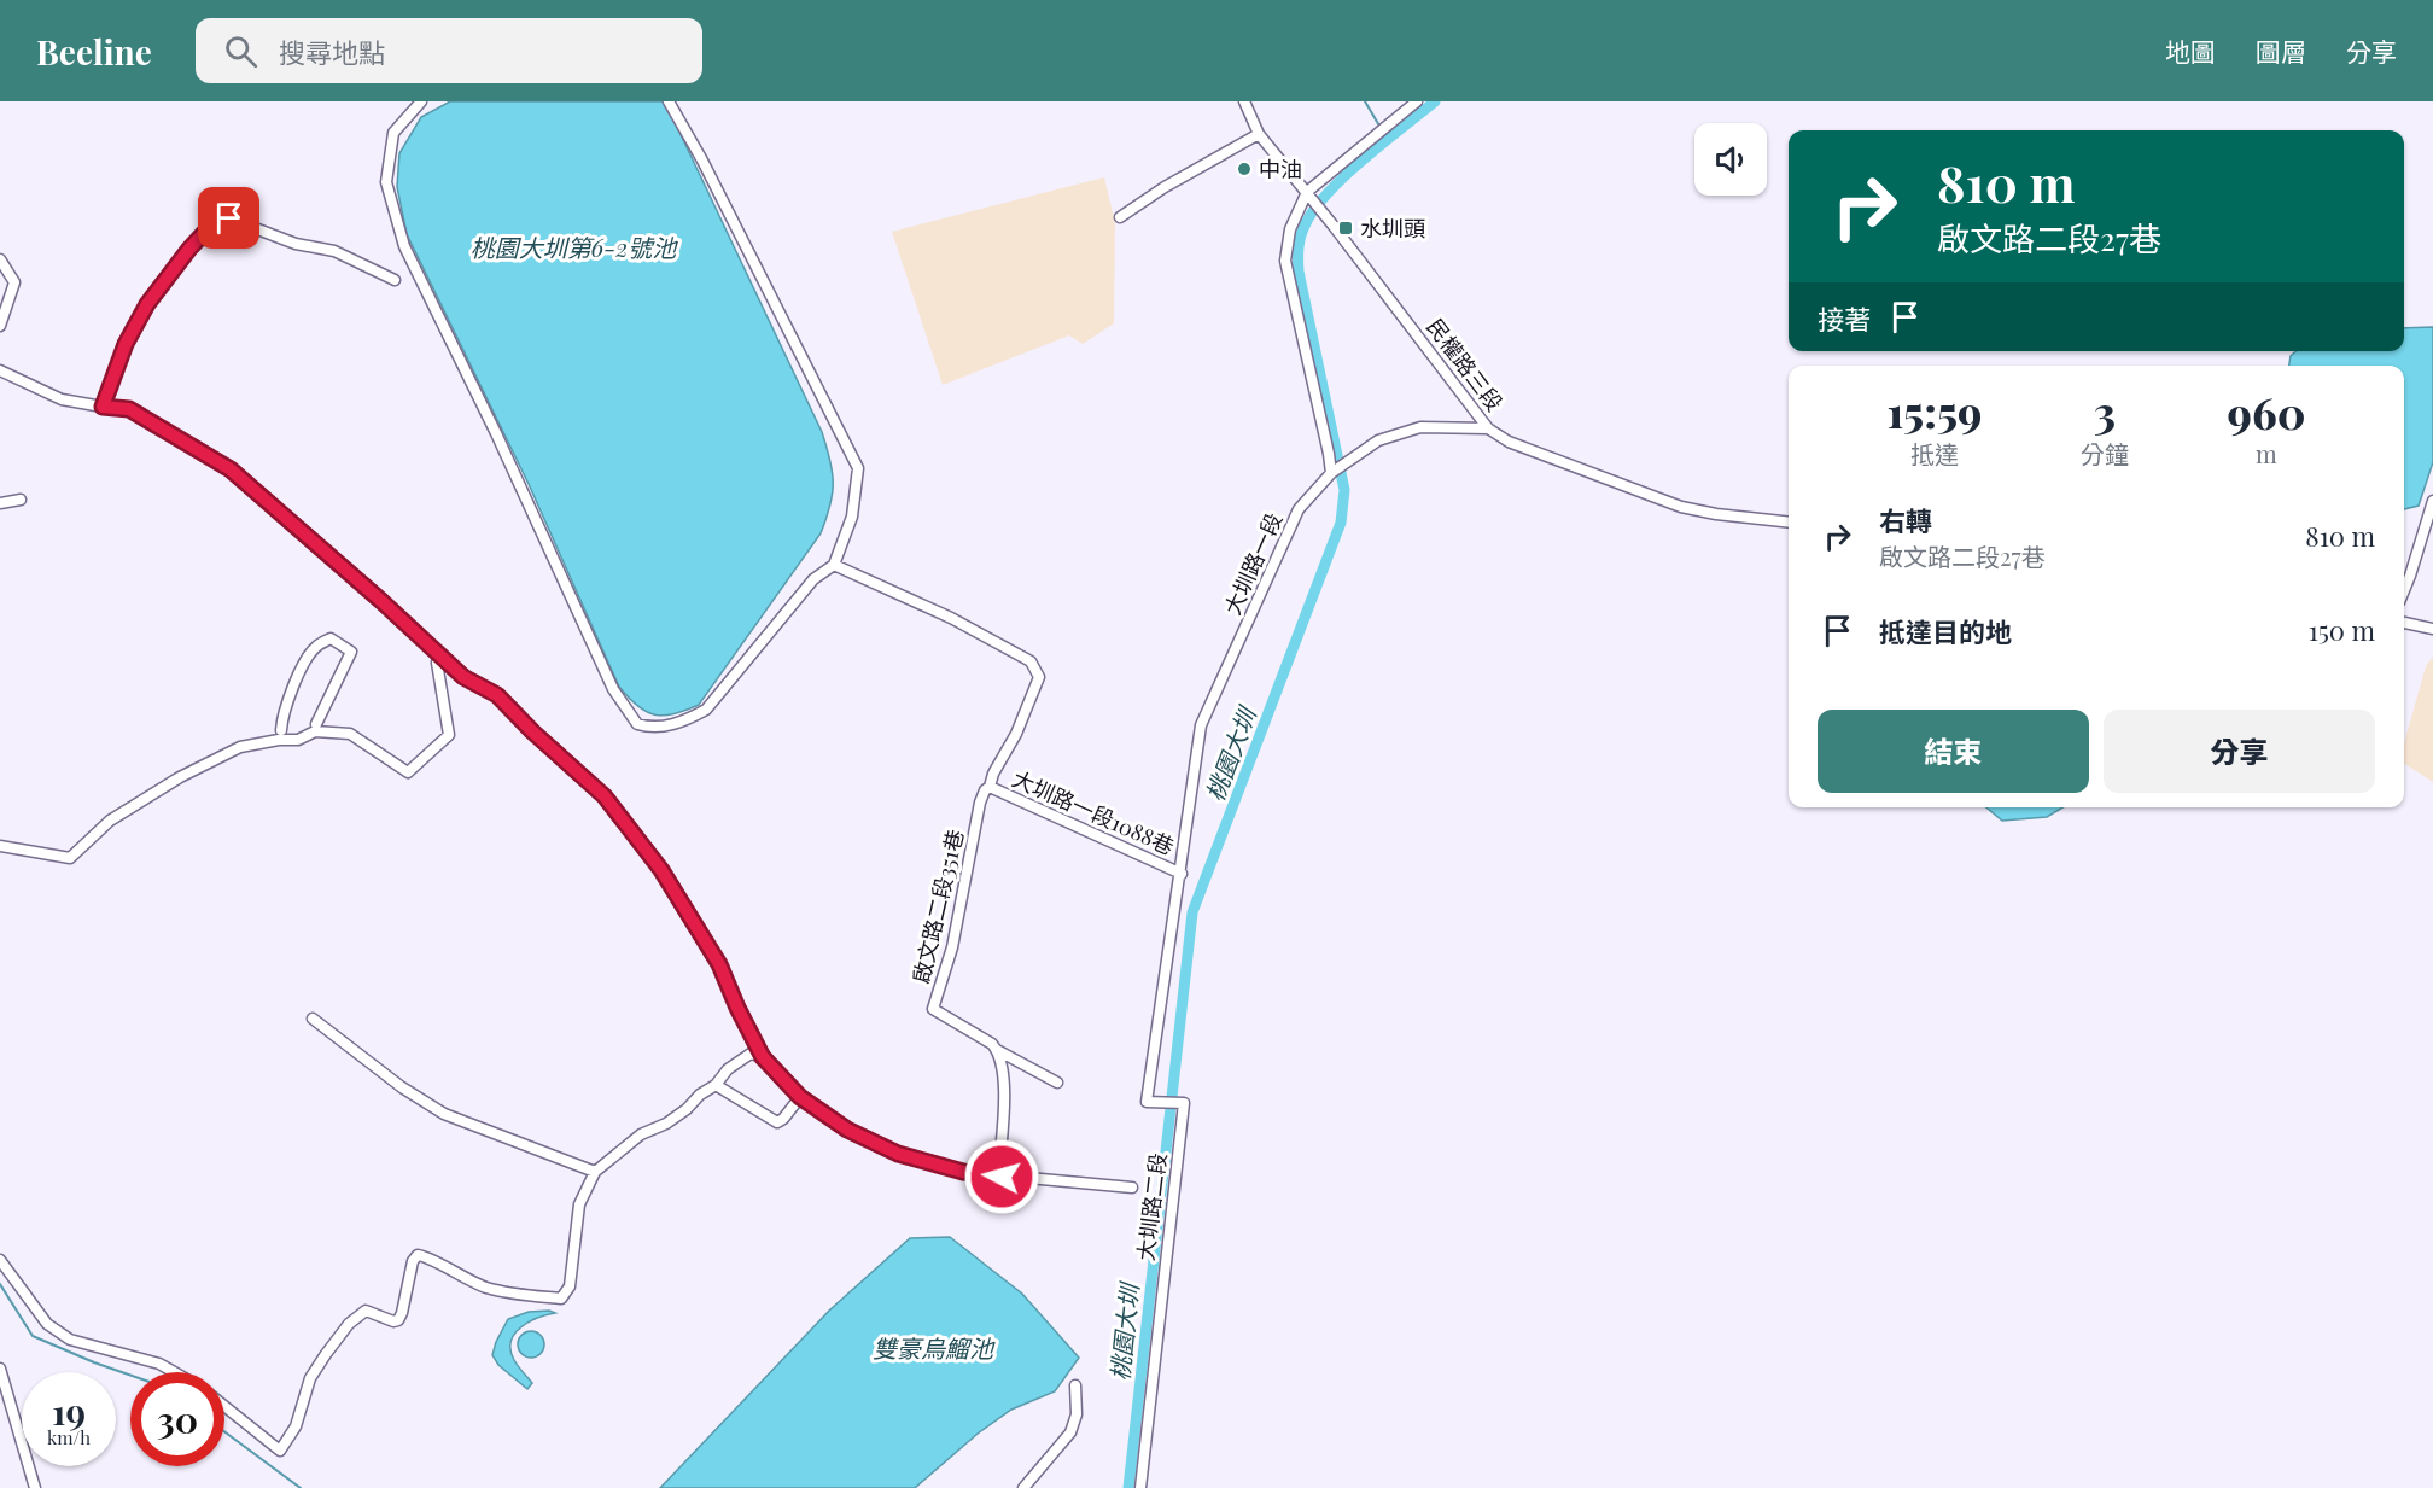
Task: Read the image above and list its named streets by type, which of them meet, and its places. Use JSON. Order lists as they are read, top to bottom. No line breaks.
{"streets":{"street":["民權路三段","大圳路一段","大圳路一段1088巷","啟文路二段351巷","大圳路二段"]},"crossings":[["民權路三段","大圳路一段"],["大圳路一段","大圳路一段1088巷"],["大圳路一段","大圳路二段"],["大圳路一段1088巷","啟文路二段351巷"]],"water":["桃園大圳第6-2號池","桃園大圳","雙豪烏鰡池"],"places":{"other":["中油"],"transit":["水圳頭"]},"page":{"header":"Beeline","search":"搜尋地點","nav":["地圖","圖層","分享"],"turn":["810 m","啟文路二段27巷"],"then":"接著","eta":["15:59","抵達","3","分鐘","960","m"],"list":[{"name":"右轉","note":"啟文路二段27巷","value":"810 m"},{"name":"抵達目的地","value":"150 m"}],"buttons":["結束","分享"],"speed":"19 km/h","limit":"30"}}
